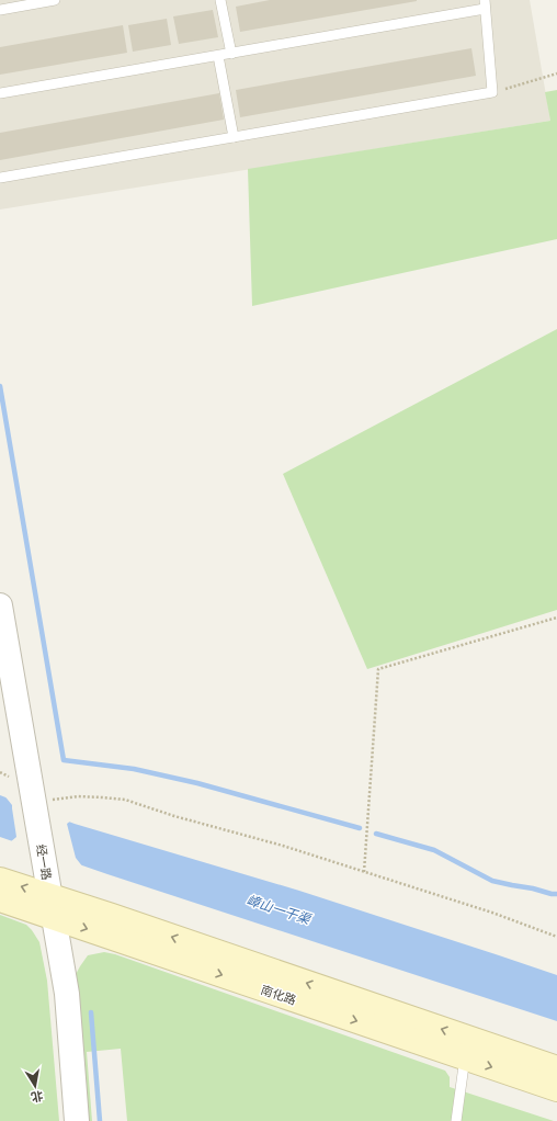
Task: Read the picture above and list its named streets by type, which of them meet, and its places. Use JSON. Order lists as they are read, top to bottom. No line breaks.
{"streets":{"main road":["南化路"],"street":["经一路"]},"crossings":[["经一路","南化路"]],"water":["嶂山一干渠"],"north":"bottom"}
